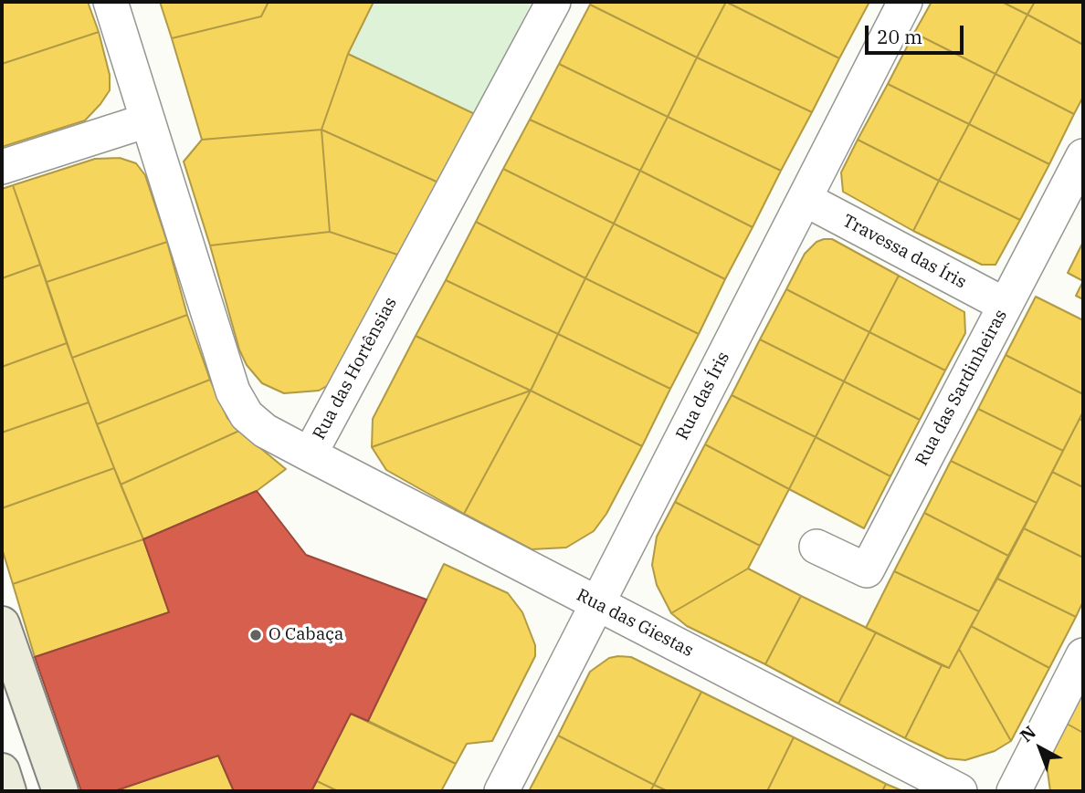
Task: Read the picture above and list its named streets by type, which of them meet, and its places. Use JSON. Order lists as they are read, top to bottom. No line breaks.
{"streets":{"street":["Travessa das Íris","Rua das Hortênsias","Rua das Sardinheiras","Rua das Íris","Rua das Giestas"]},"crossings":[["Travessa das Íris","Rua das Sardinheiras"],["Travessa das Íris","Rua das Íris"],["Rua das Hortênsias","Rua das Giestas"],["Rua das Íris","Rua das Giestas"]],"places":["O Cabaça"],"scale_bar":"20 m","north":"top left"}
